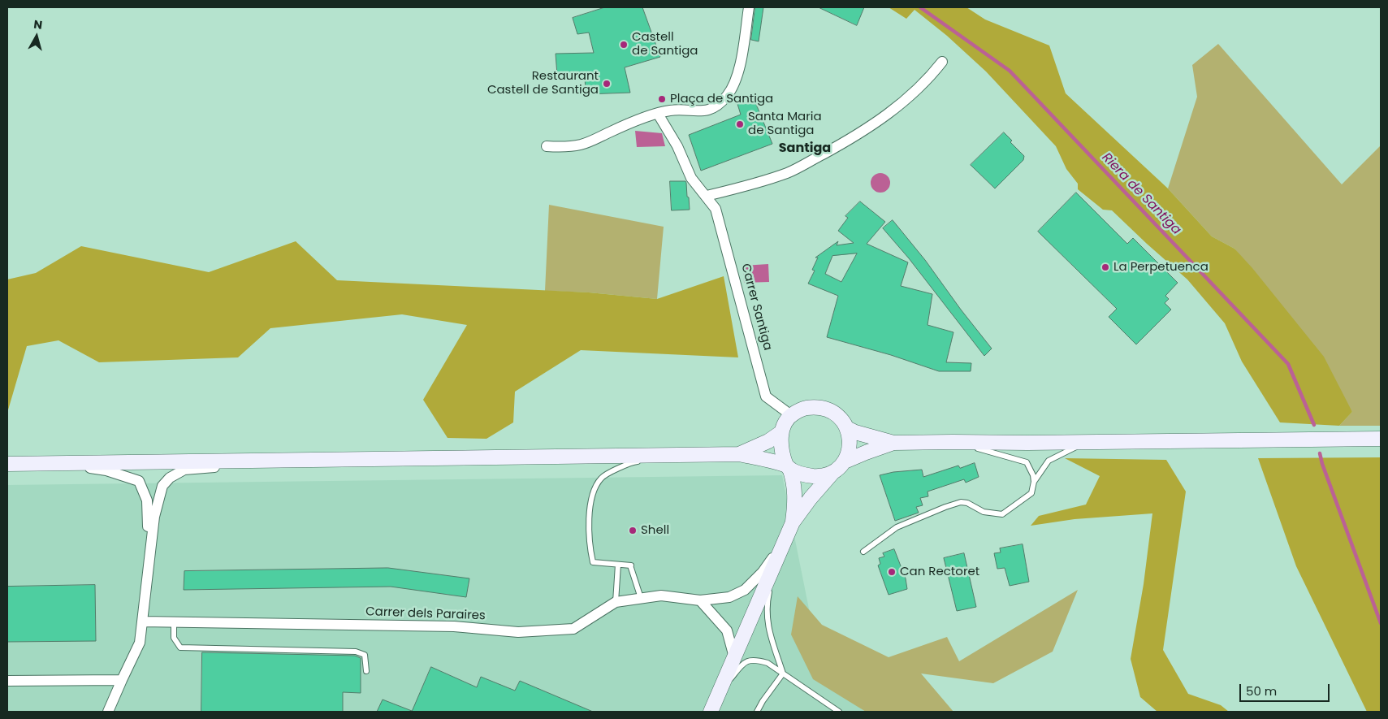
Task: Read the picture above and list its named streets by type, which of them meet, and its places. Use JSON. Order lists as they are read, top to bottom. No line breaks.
{"streets":{"street":["Carrer Santiga","Carrer dels Paraires"]},"districts":["Santiga"],"water":["Riera de Santiga"],"places":["Castell de Santiga","Restaurant Castell de Santiga","Plaça de Santiga","Santa Maria de Santiga","La Perpetuenca","Shell","Can Rectoret"],"scale_bar":"50 m","north":"top"}
